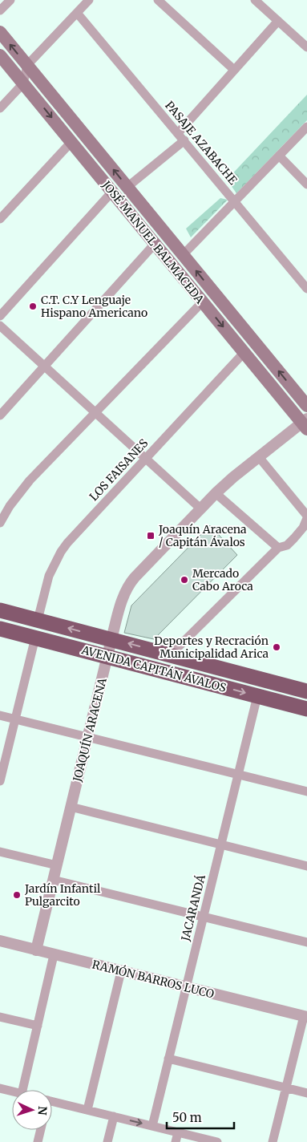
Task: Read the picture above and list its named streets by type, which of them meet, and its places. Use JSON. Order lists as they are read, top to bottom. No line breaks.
{"streets":{"highway":["AVENIDA CAPITÁN ÁVALOS"],"main road":["JOSÉ MANUEL BALMACEDA"],"street":["PASAJE AZABACHE","LOS FAISANES","JOAQUÍN ARACENA","JACARANDÁ","RAMÓN BARROS LUCO"]},"crossings":[["JOSÉ MANUEL BALMACEDA","LOS FAISANES"],["JOSÉ MANUEL BALMACEDA","JOAQUÍN ARACENA"],["LOS FAISANES","AVENIDA CAPITÁN ÁVALOS"],["AVENIDA CAPITÁN ÁVALOS","JOAQUÍN ARACENA"],["AVENIDA CAPITÁN ÁVALOS","JACARANDÁ"],["JOAQUÍN ARACENA","RAMÓN BARROS LUCO"],["JACARANDÁ","RAMÓN BARROS LUCO"]],"places":{"other":["C.T. C.Y Lenguaje Hispano Americano","Mercado Cabo Aroca","Deportes y Recración Municipalidad Arica","Jardín Infantil Pulgarcito"],"transit":["Joaquín Aracena / Capitán Ávalos"]},"scale_bar":"50 m","north":"right"}
